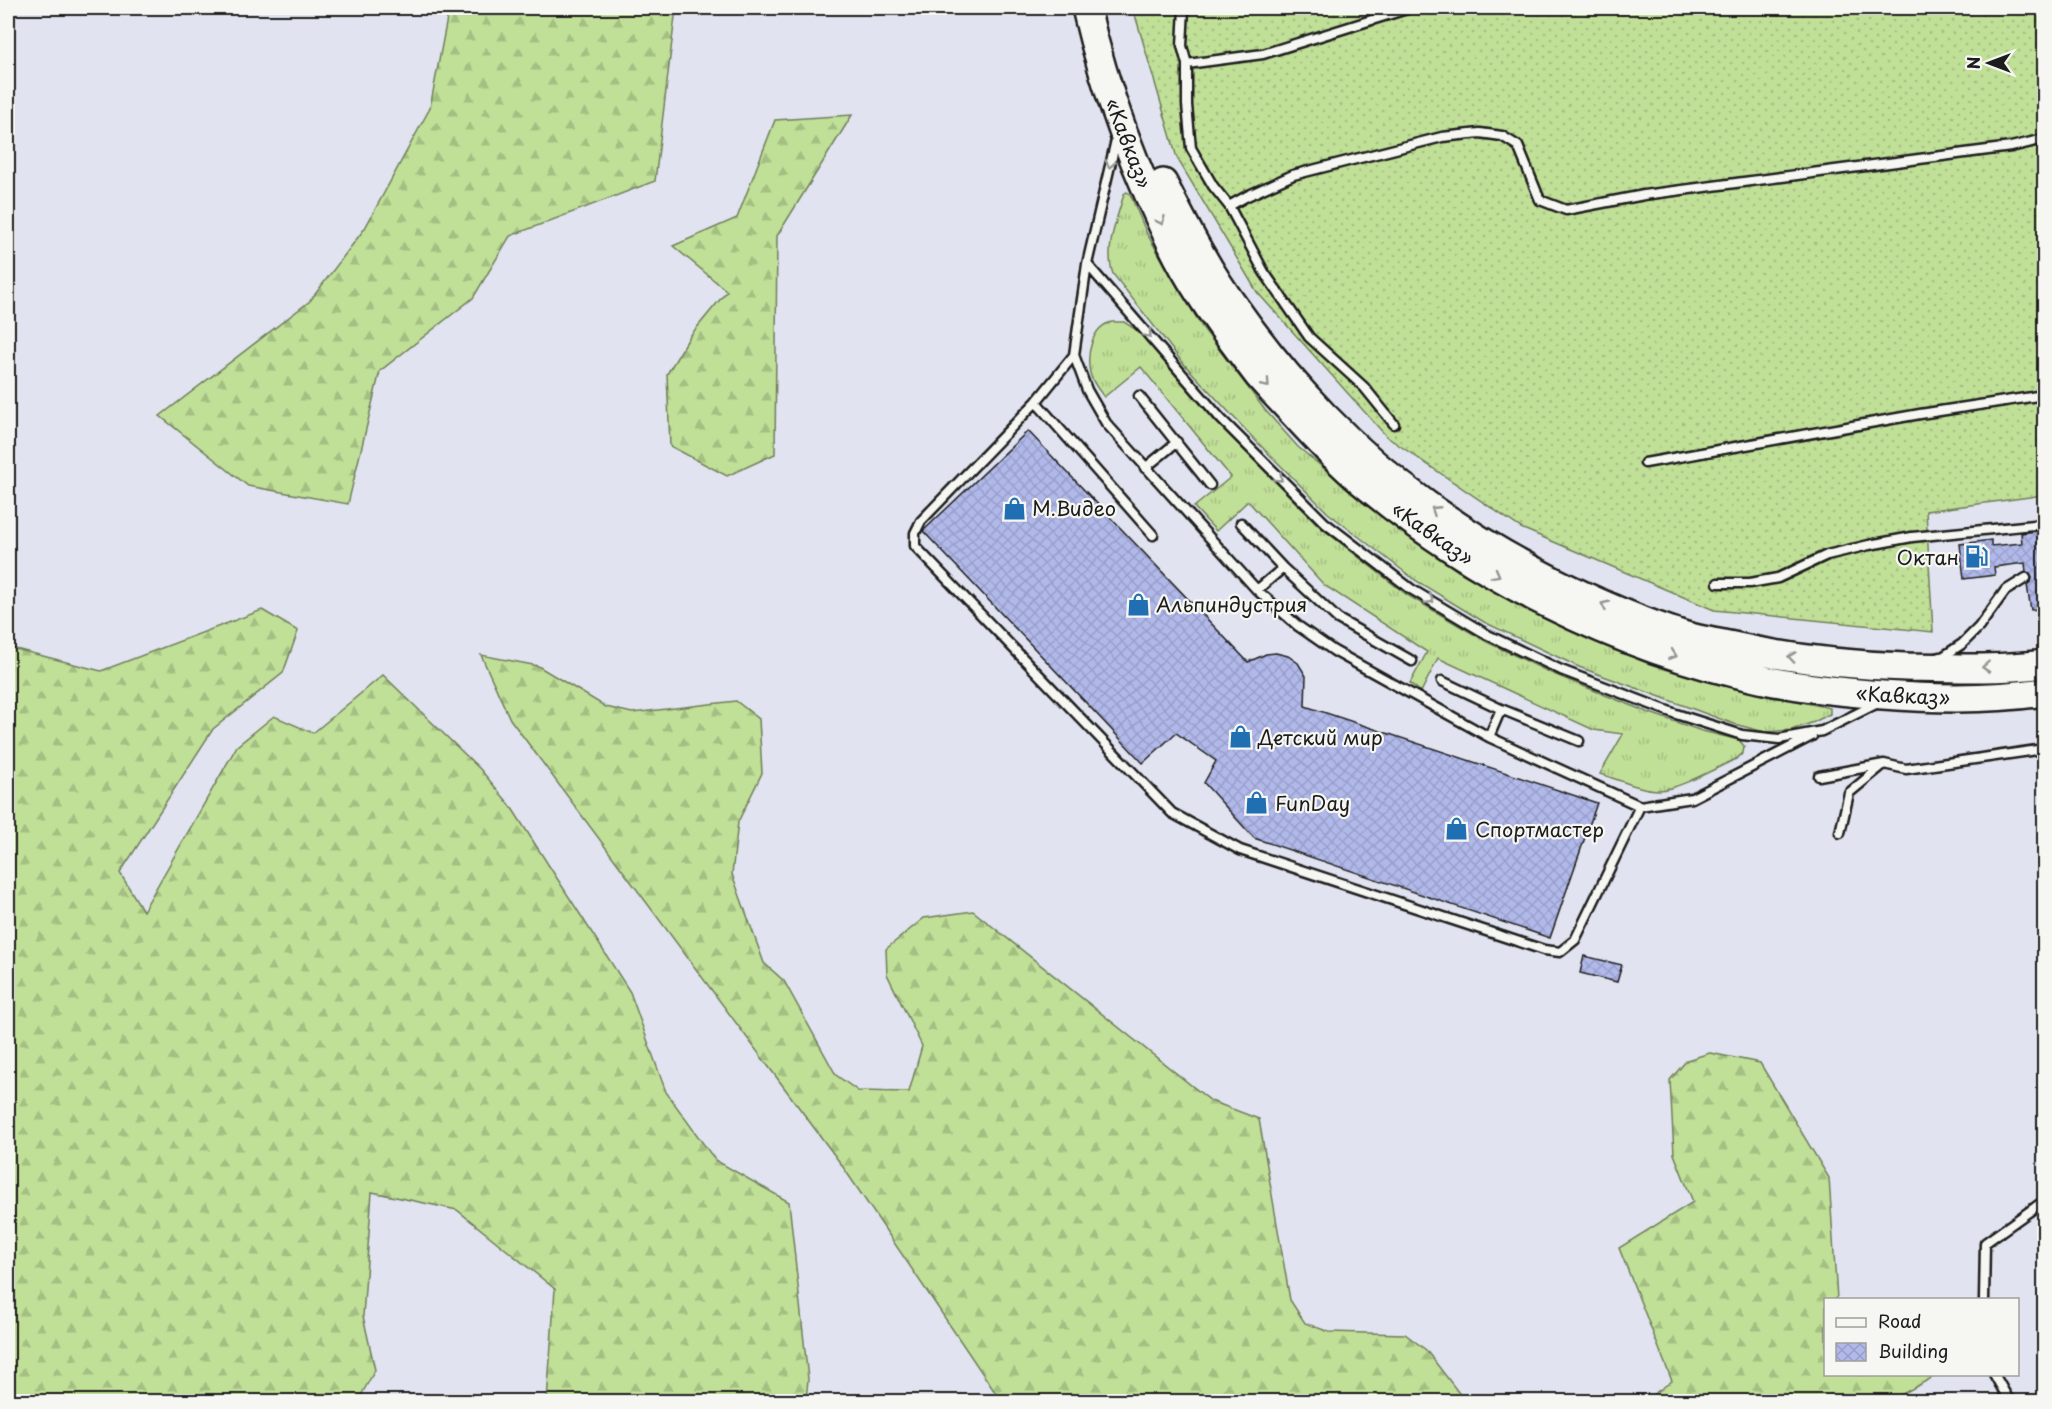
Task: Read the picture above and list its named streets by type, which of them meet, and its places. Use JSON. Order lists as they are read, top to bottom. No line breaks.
{"streets":{"main road":["«Кавказ»"]},"places":{"shop":["М.Видео","Альпиндустрия","Детский мир","FunDay","Спортмастер"],"fuel station":["Октан"]},"legend":["Road","Building"],"north":"left"}
